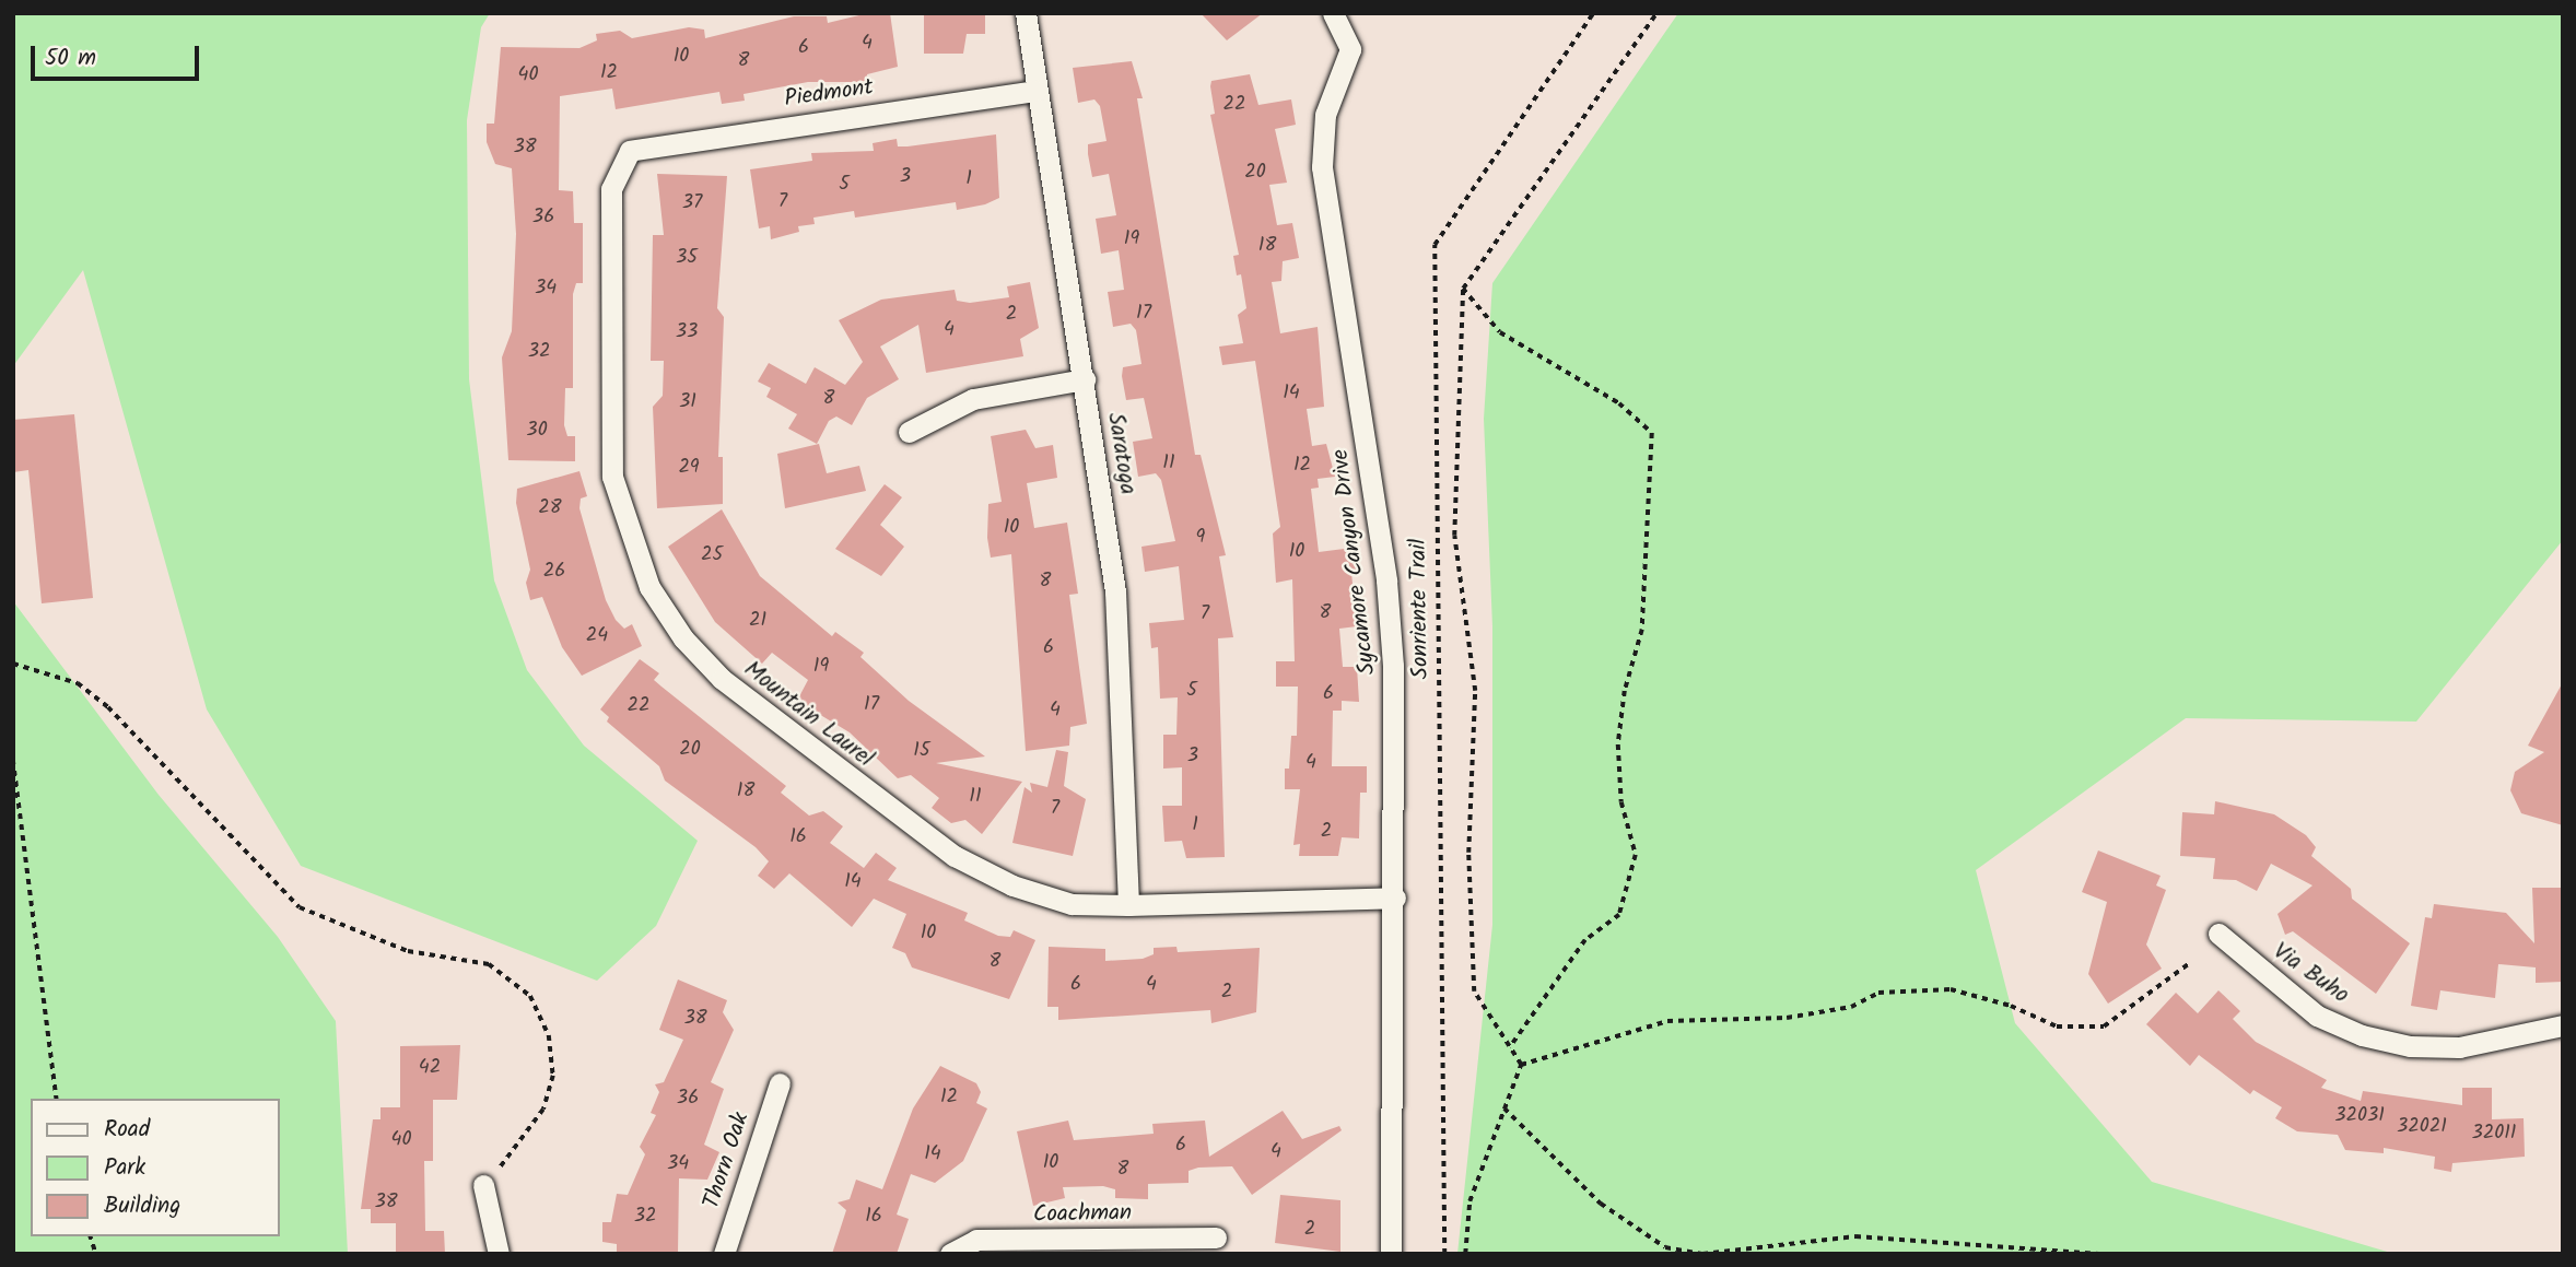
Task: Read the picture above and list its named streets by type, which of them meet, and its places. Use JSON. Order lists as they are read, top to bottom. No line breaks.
{"streets":{"street":["Piedmont","Saratoga","Sycamore Canyon Drive","Mountain Laurel","Via Buho","Thorn Oak","Coachman"],"path":["Sonriente Trail"]},"crossings":[["Piedmont","Saratoga"],["Piedmont","Mountain Laurel"],["Saratoga","Mountain Laurel"],["Sycamore Canyon Drive","Mountain Laurel"]],"house_numbers":["4","6","10","8","12","40","22","38","20","3","1","5","7","37","36","19","18","35","34","17","2","4","33","32","14","8","31","30","11","12","29","28","10","9","10","25","26","8","8","7","21","24","6","19","5","6","17","22","4","20","15","3","4","18","11","7","1","2","16","14","10","8","6","4","2","38","42","12","36","32031","32021","32011","40","6","4","14","10","34","8","38","32","16","2"],"legend":["Road","Park","Building"],"scale_bar":"50 m"}
